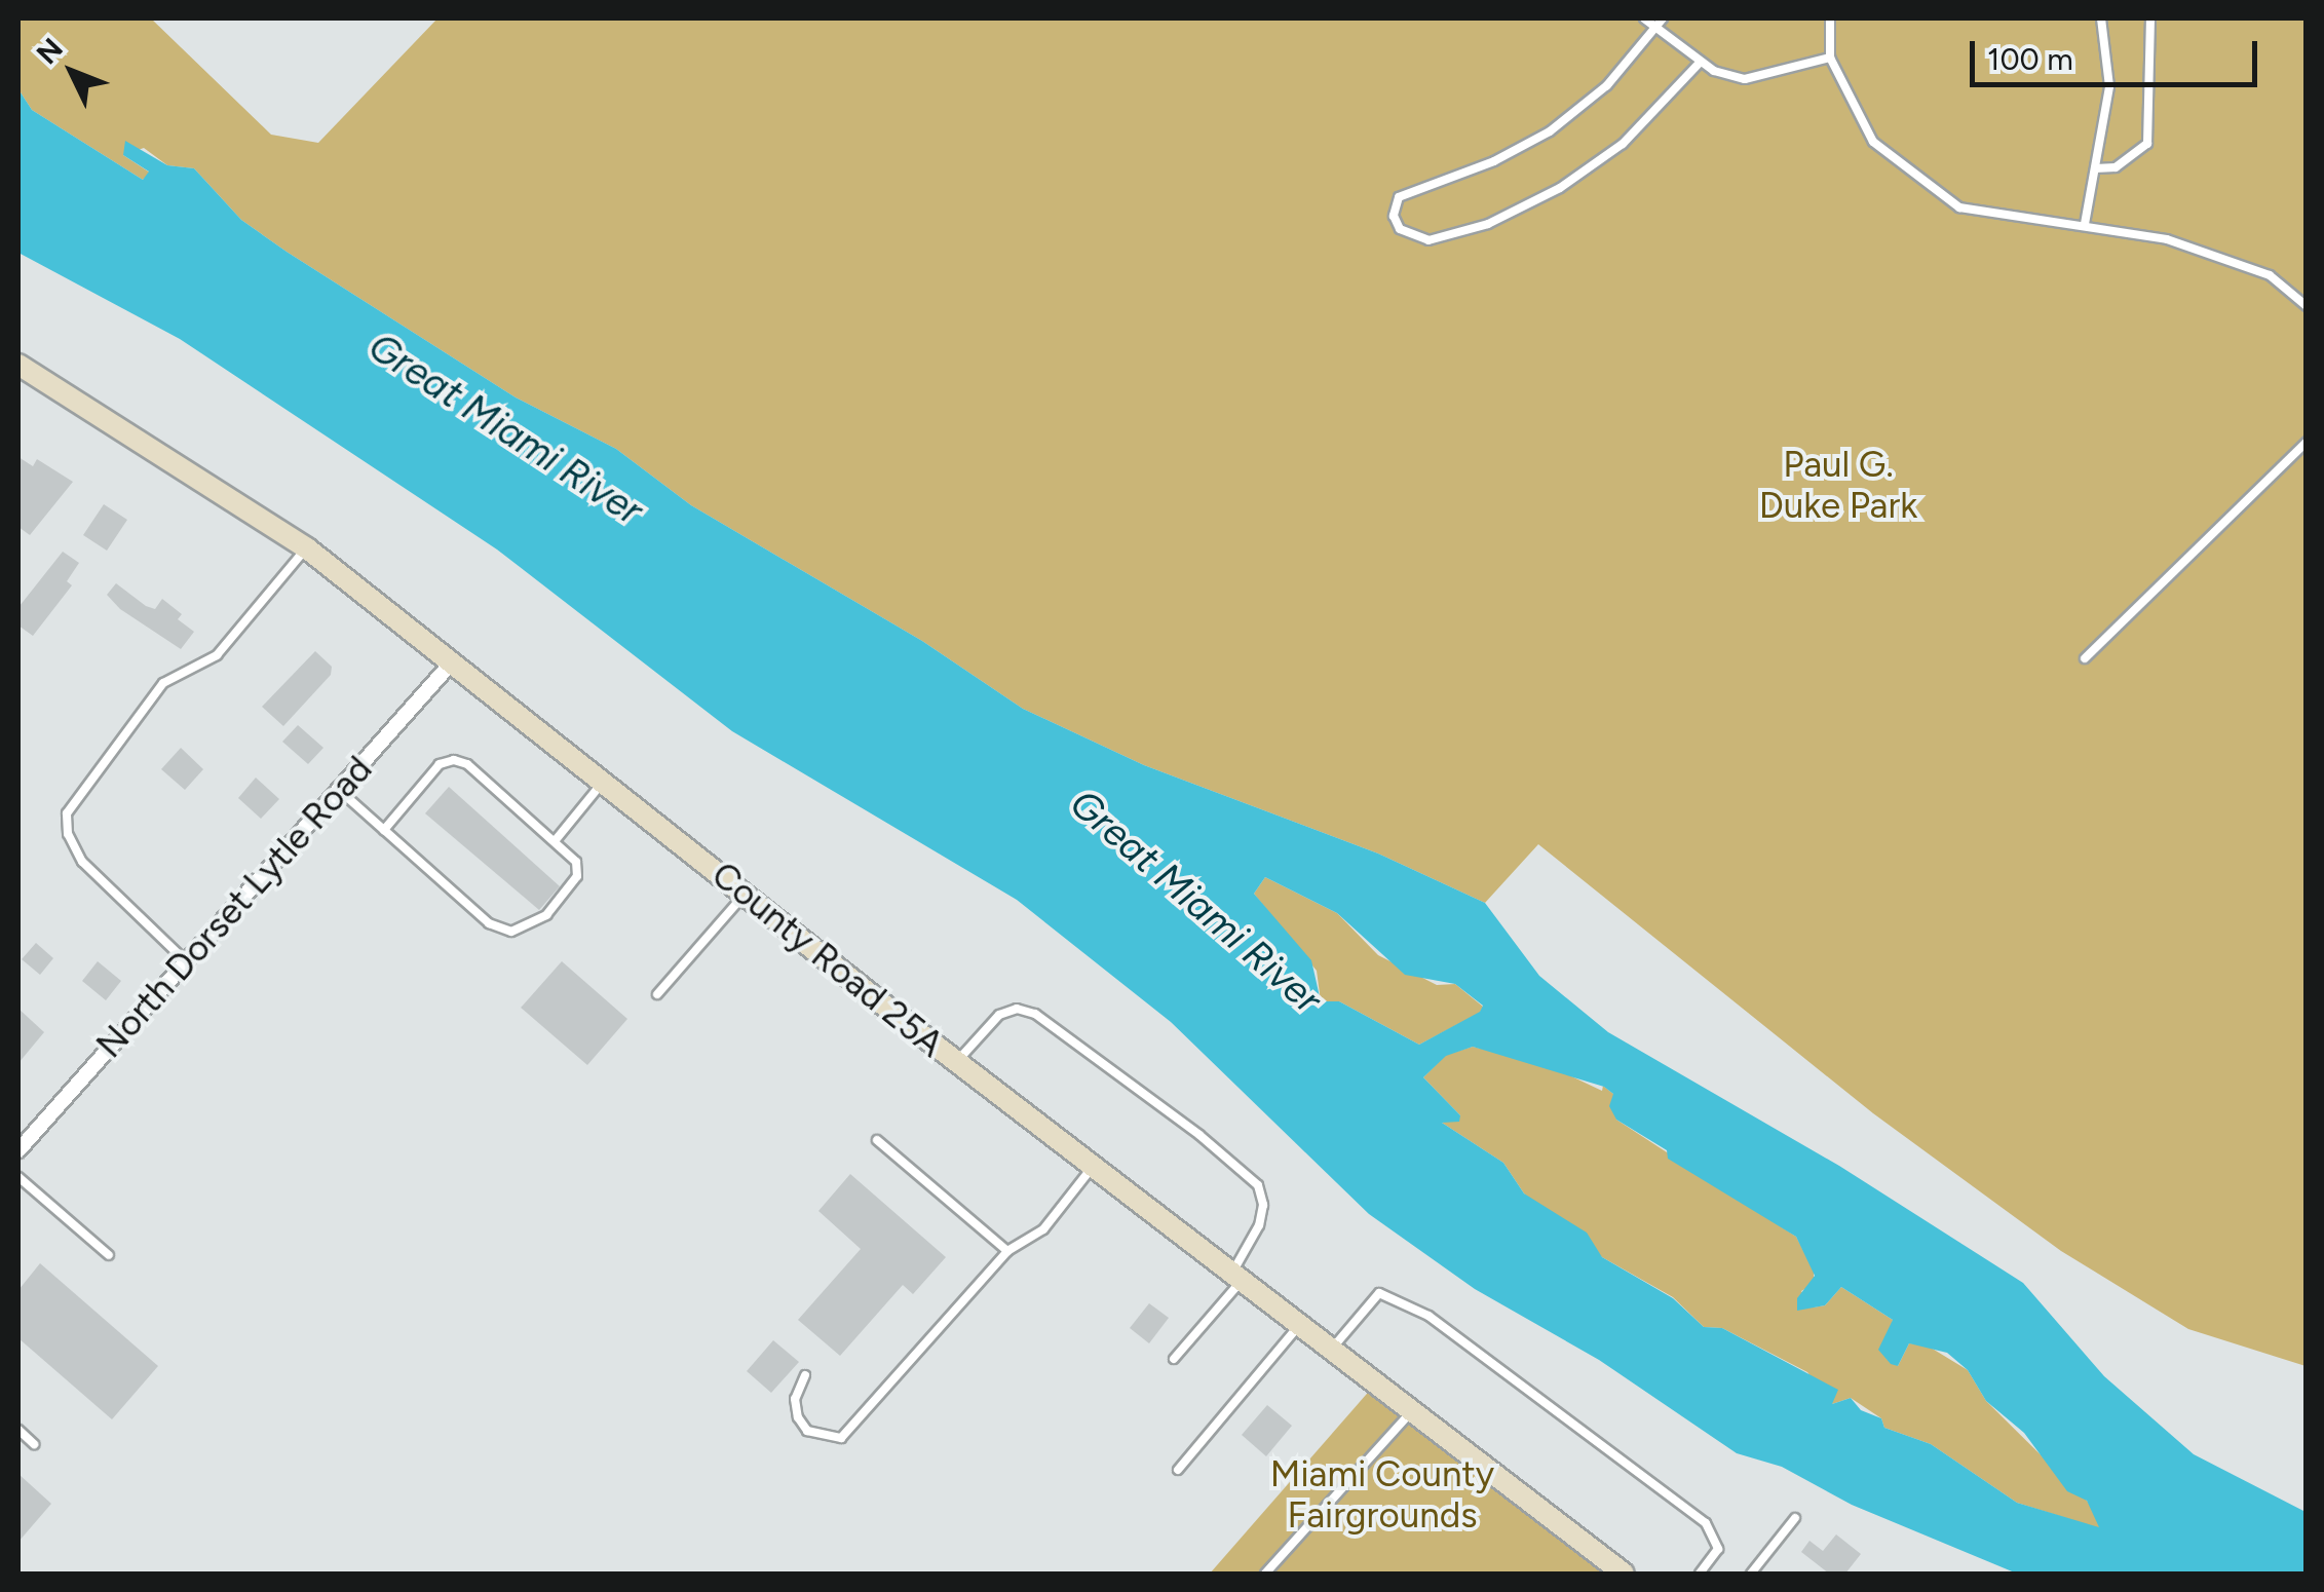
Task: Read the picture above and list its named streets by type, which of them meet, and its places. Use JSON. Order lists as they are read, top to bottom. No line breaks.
{"streets":{"main road":["County Road 25A"],"street":["North Dorset Lytle Road"]},"crossings":[["North Dorset Lytle Road","County Road 25A"]],"water":["Great Miami River"],"parks":["Paul G. Duke Park","Miami County Fairgrounds"],"scale_bar":"100 m","north":"top left"}
